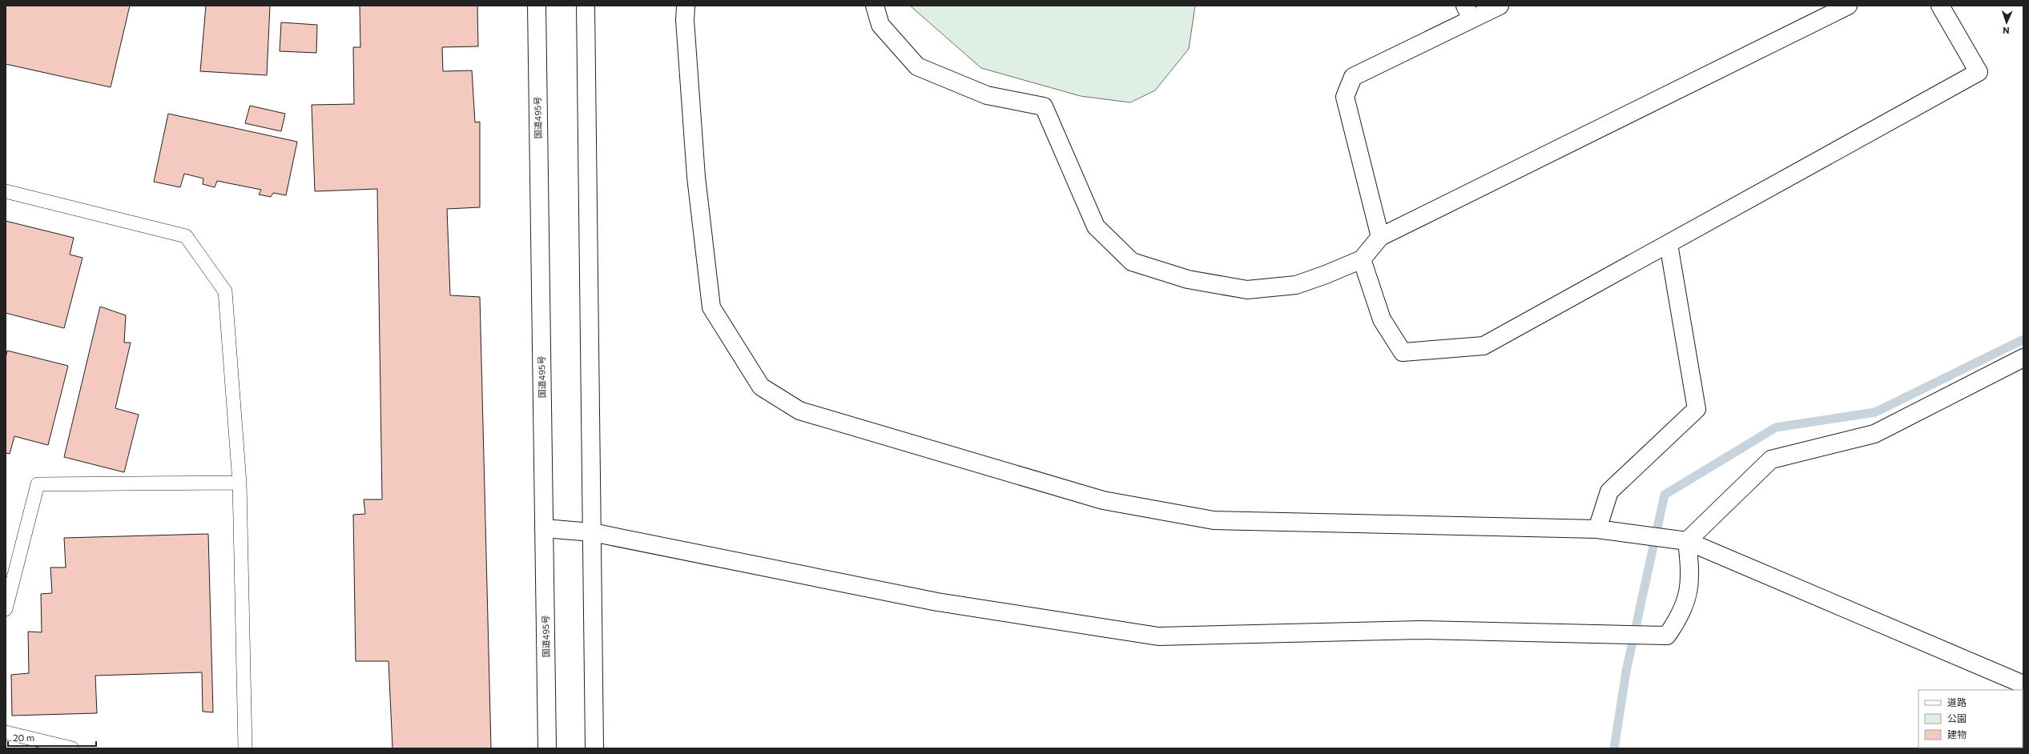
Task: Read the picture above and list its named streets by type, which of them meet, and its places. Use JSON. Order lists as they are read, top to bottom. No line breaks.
{"streets":{"main road":["国道495号"]},"legend":["道路","公園","建物"],"scale_bar":"20 m","north":"bottom"}
